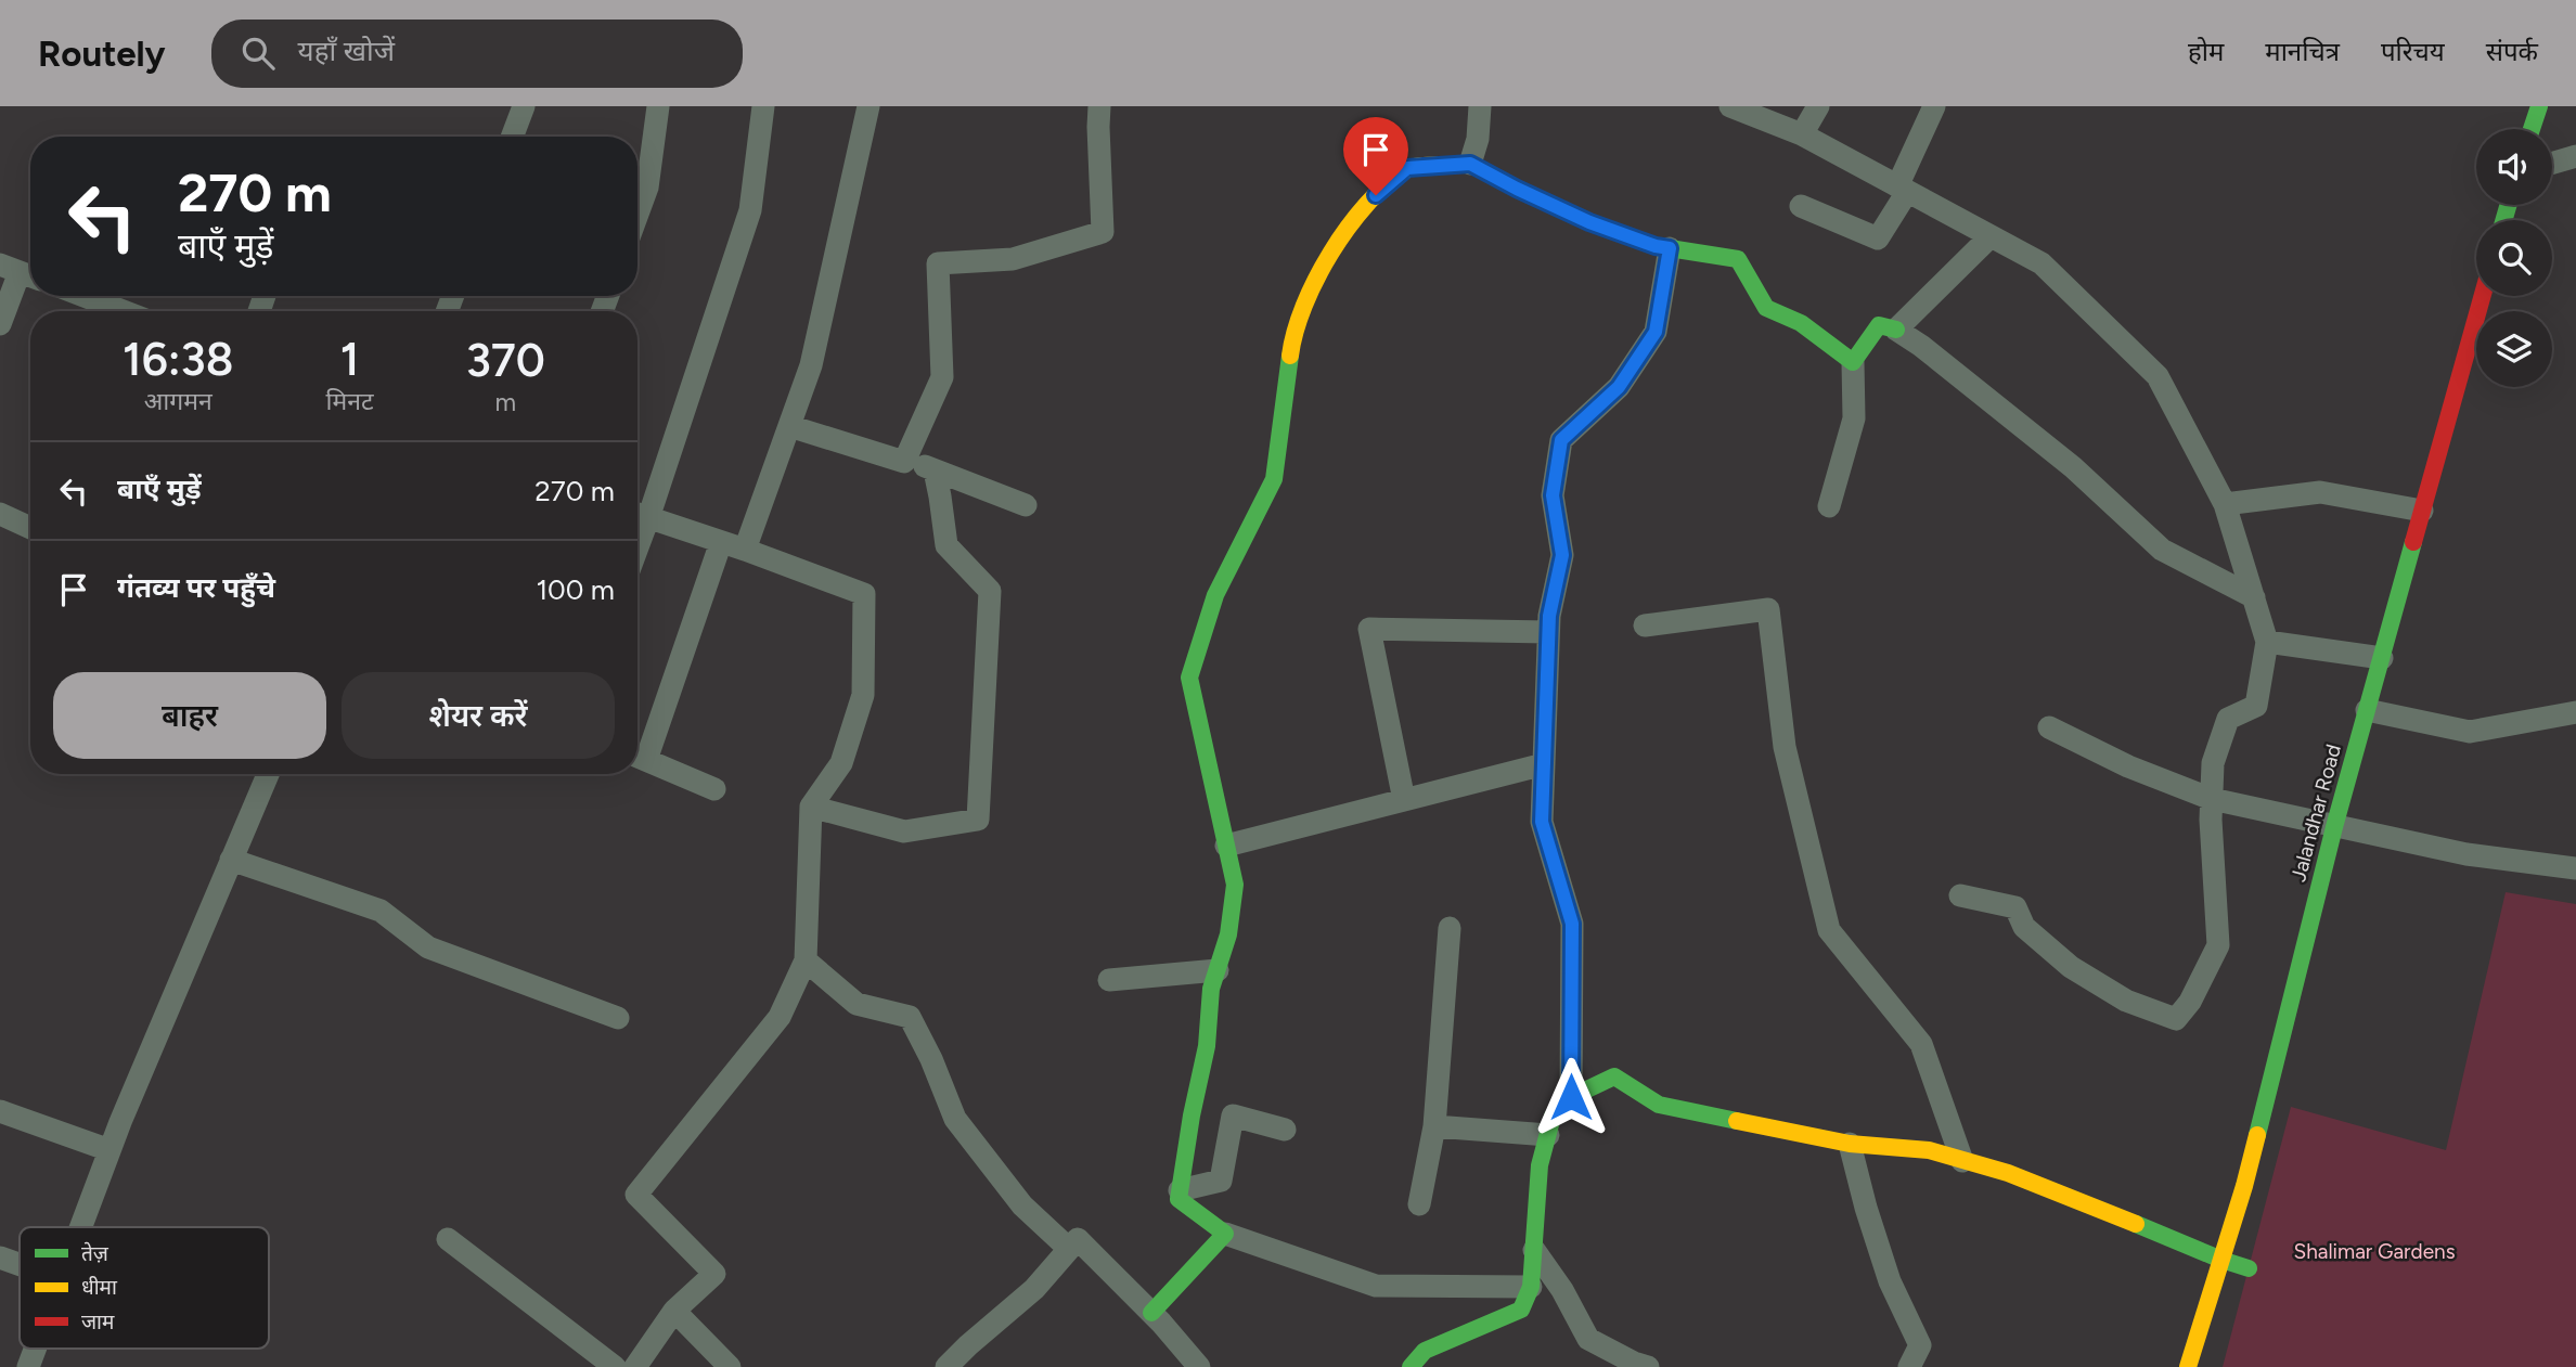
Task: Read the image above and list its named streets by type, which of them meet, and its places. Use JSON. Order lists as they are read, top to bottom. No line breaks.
{"streets":{"street":["Jalandhar Road"]},"parks":["Shalimar Gardens"],"legend":["तेज़","धीमा","जाम"],"page":{"header":"Routely","search":"यहाँ खोजें","nav":["होम","मानचित्र","परिचय","संपर्क"],"turn":["270 m","बाएँ मुड़ें"],"eta":["16:38","आगमन","1","मिनट","370","m"],"list":[{"name":"बाएँ मुड़ें","value":"270 m"},{"name":"गंतव्य पर पहुँचे","value":"100 m"}],"buttons":["बाहर","शेयर करें"]}}
